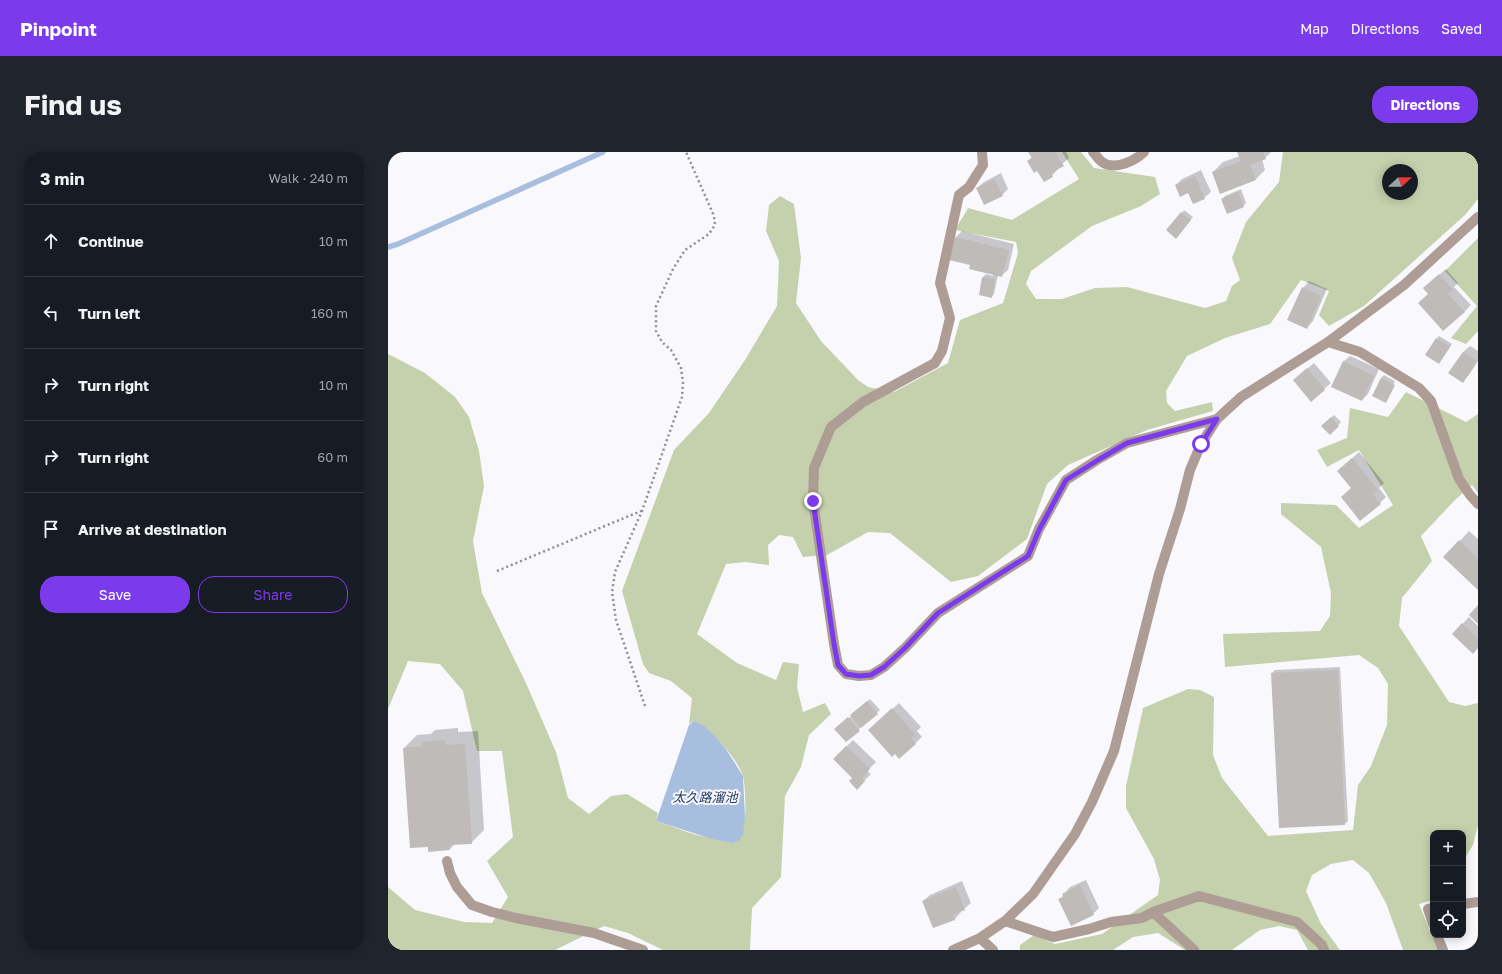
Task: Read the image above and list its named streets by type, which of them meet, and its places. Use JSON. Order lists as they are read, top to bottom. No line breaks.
{"water":["太久路溜池"],"north":"right","page":{"header":"Pinpoint","nav":["Map","Directions","Saved"],"buttons":["Directions",["Save","Share"]],"title":"Find us","heading":["3 min","Walk · 240 m"],"list":[["Continue","10 m"],["Turn left","160 m"],["Turn right","10 m"],["Turn right","60 m"],"Arrive at destination"],"map_buttons":["+","−"]}}
